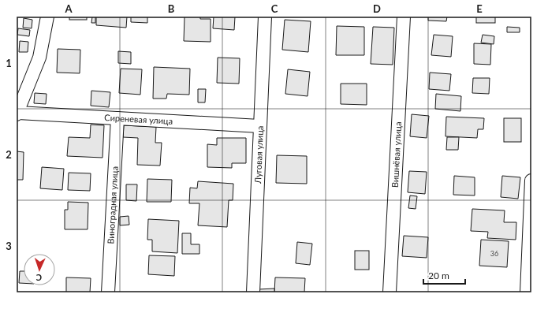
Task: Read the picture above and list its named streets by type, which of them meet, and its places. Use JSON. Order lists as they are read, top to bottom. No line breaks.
{"streets":{"street":["Сиреневая улица","Луговая улица","Вишнёвая улица","Виноградная улица"]},"crossings":[["Сиреневая улица","Луговая улица"],["Сиреневая улица","Виноградная улица"]],"house_numbers":["36"],"scale_bar":"20 m","north":"bottom","grid":{"columns":["A","B","C","D","E"],"rows":["1","2","3"]}}
